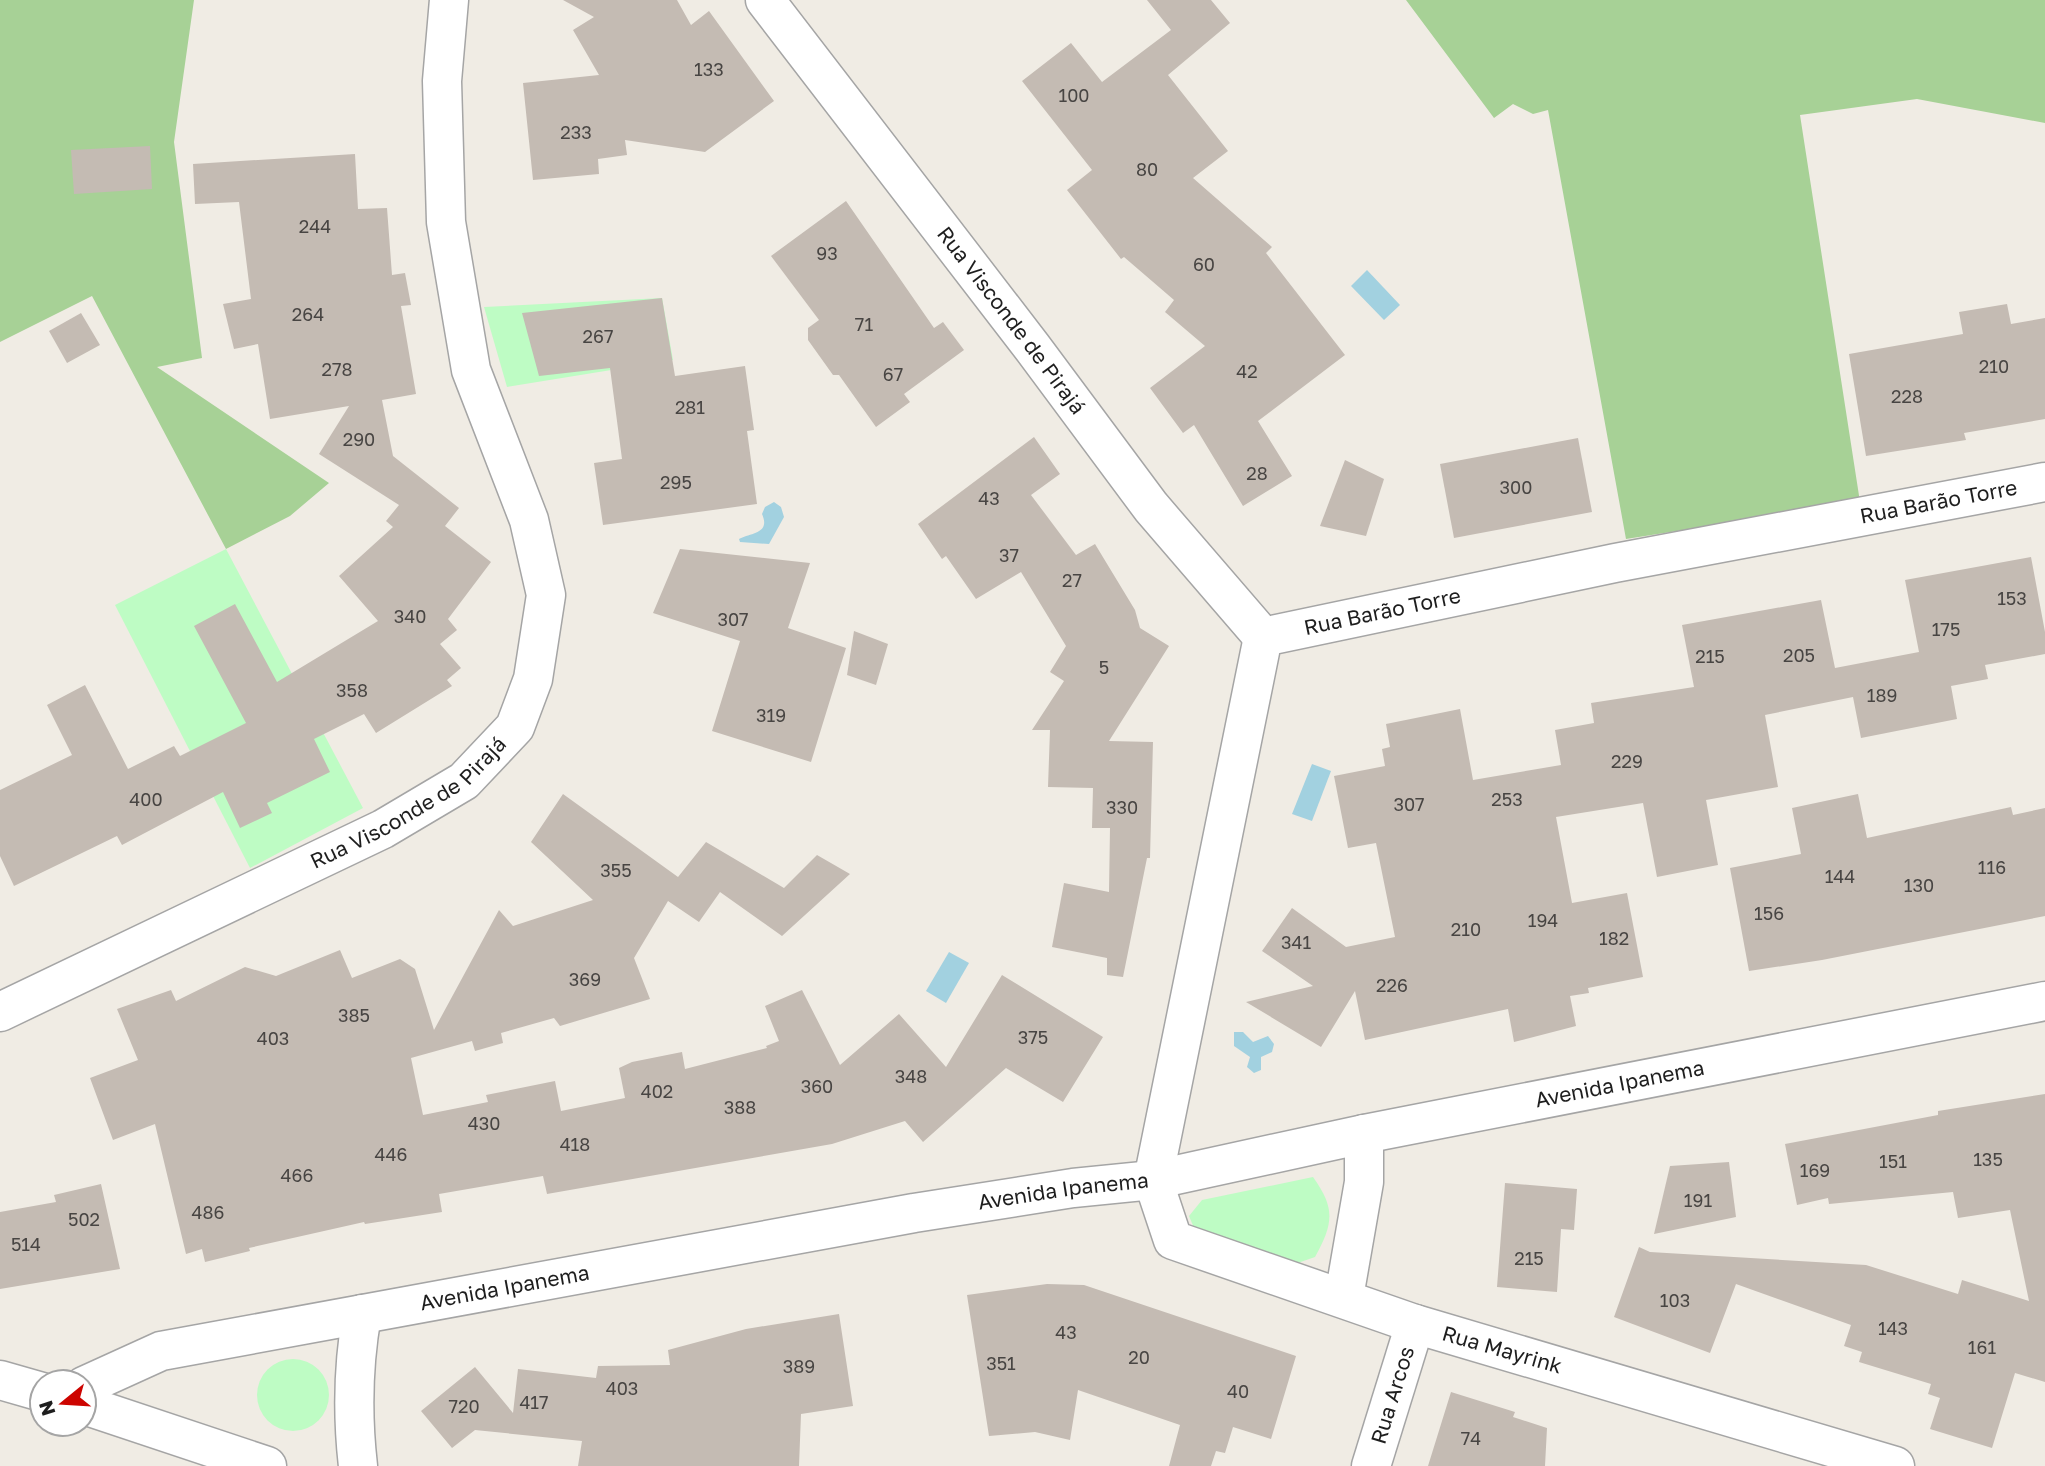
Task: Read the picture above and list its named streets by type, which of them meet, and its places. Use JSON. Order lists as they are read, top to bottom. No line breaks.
{"streets":{"street":["Rua Visconde de Pirajá","Rua Barão Torre","Avenida Ipanema","Rua Mayrink","Rua Arcos"]},"crossings":[["Rua Visconde de Pirajá","Rua Barão Torre"],["Avenida Ipanema","Rua Mayrink"],["Rua Mayrink","Rua Arcos"]],"house_numbers":["133","100","233","80","244","93","60","264","71","267","210","278","42","67","228","281","290","28","295","300","43","37","27","153","340","307","175","205","215","5","358","189","319","229","400","253","307","330","116","355","144","130","156","194","210","182","341","369","226","385","375","403","348","360","402","388","430","418","446","135","151","169","466","191","486","502","514","215","103","143","43","161","20","351","389","403","40","417","720","74"],"north":"left"}
